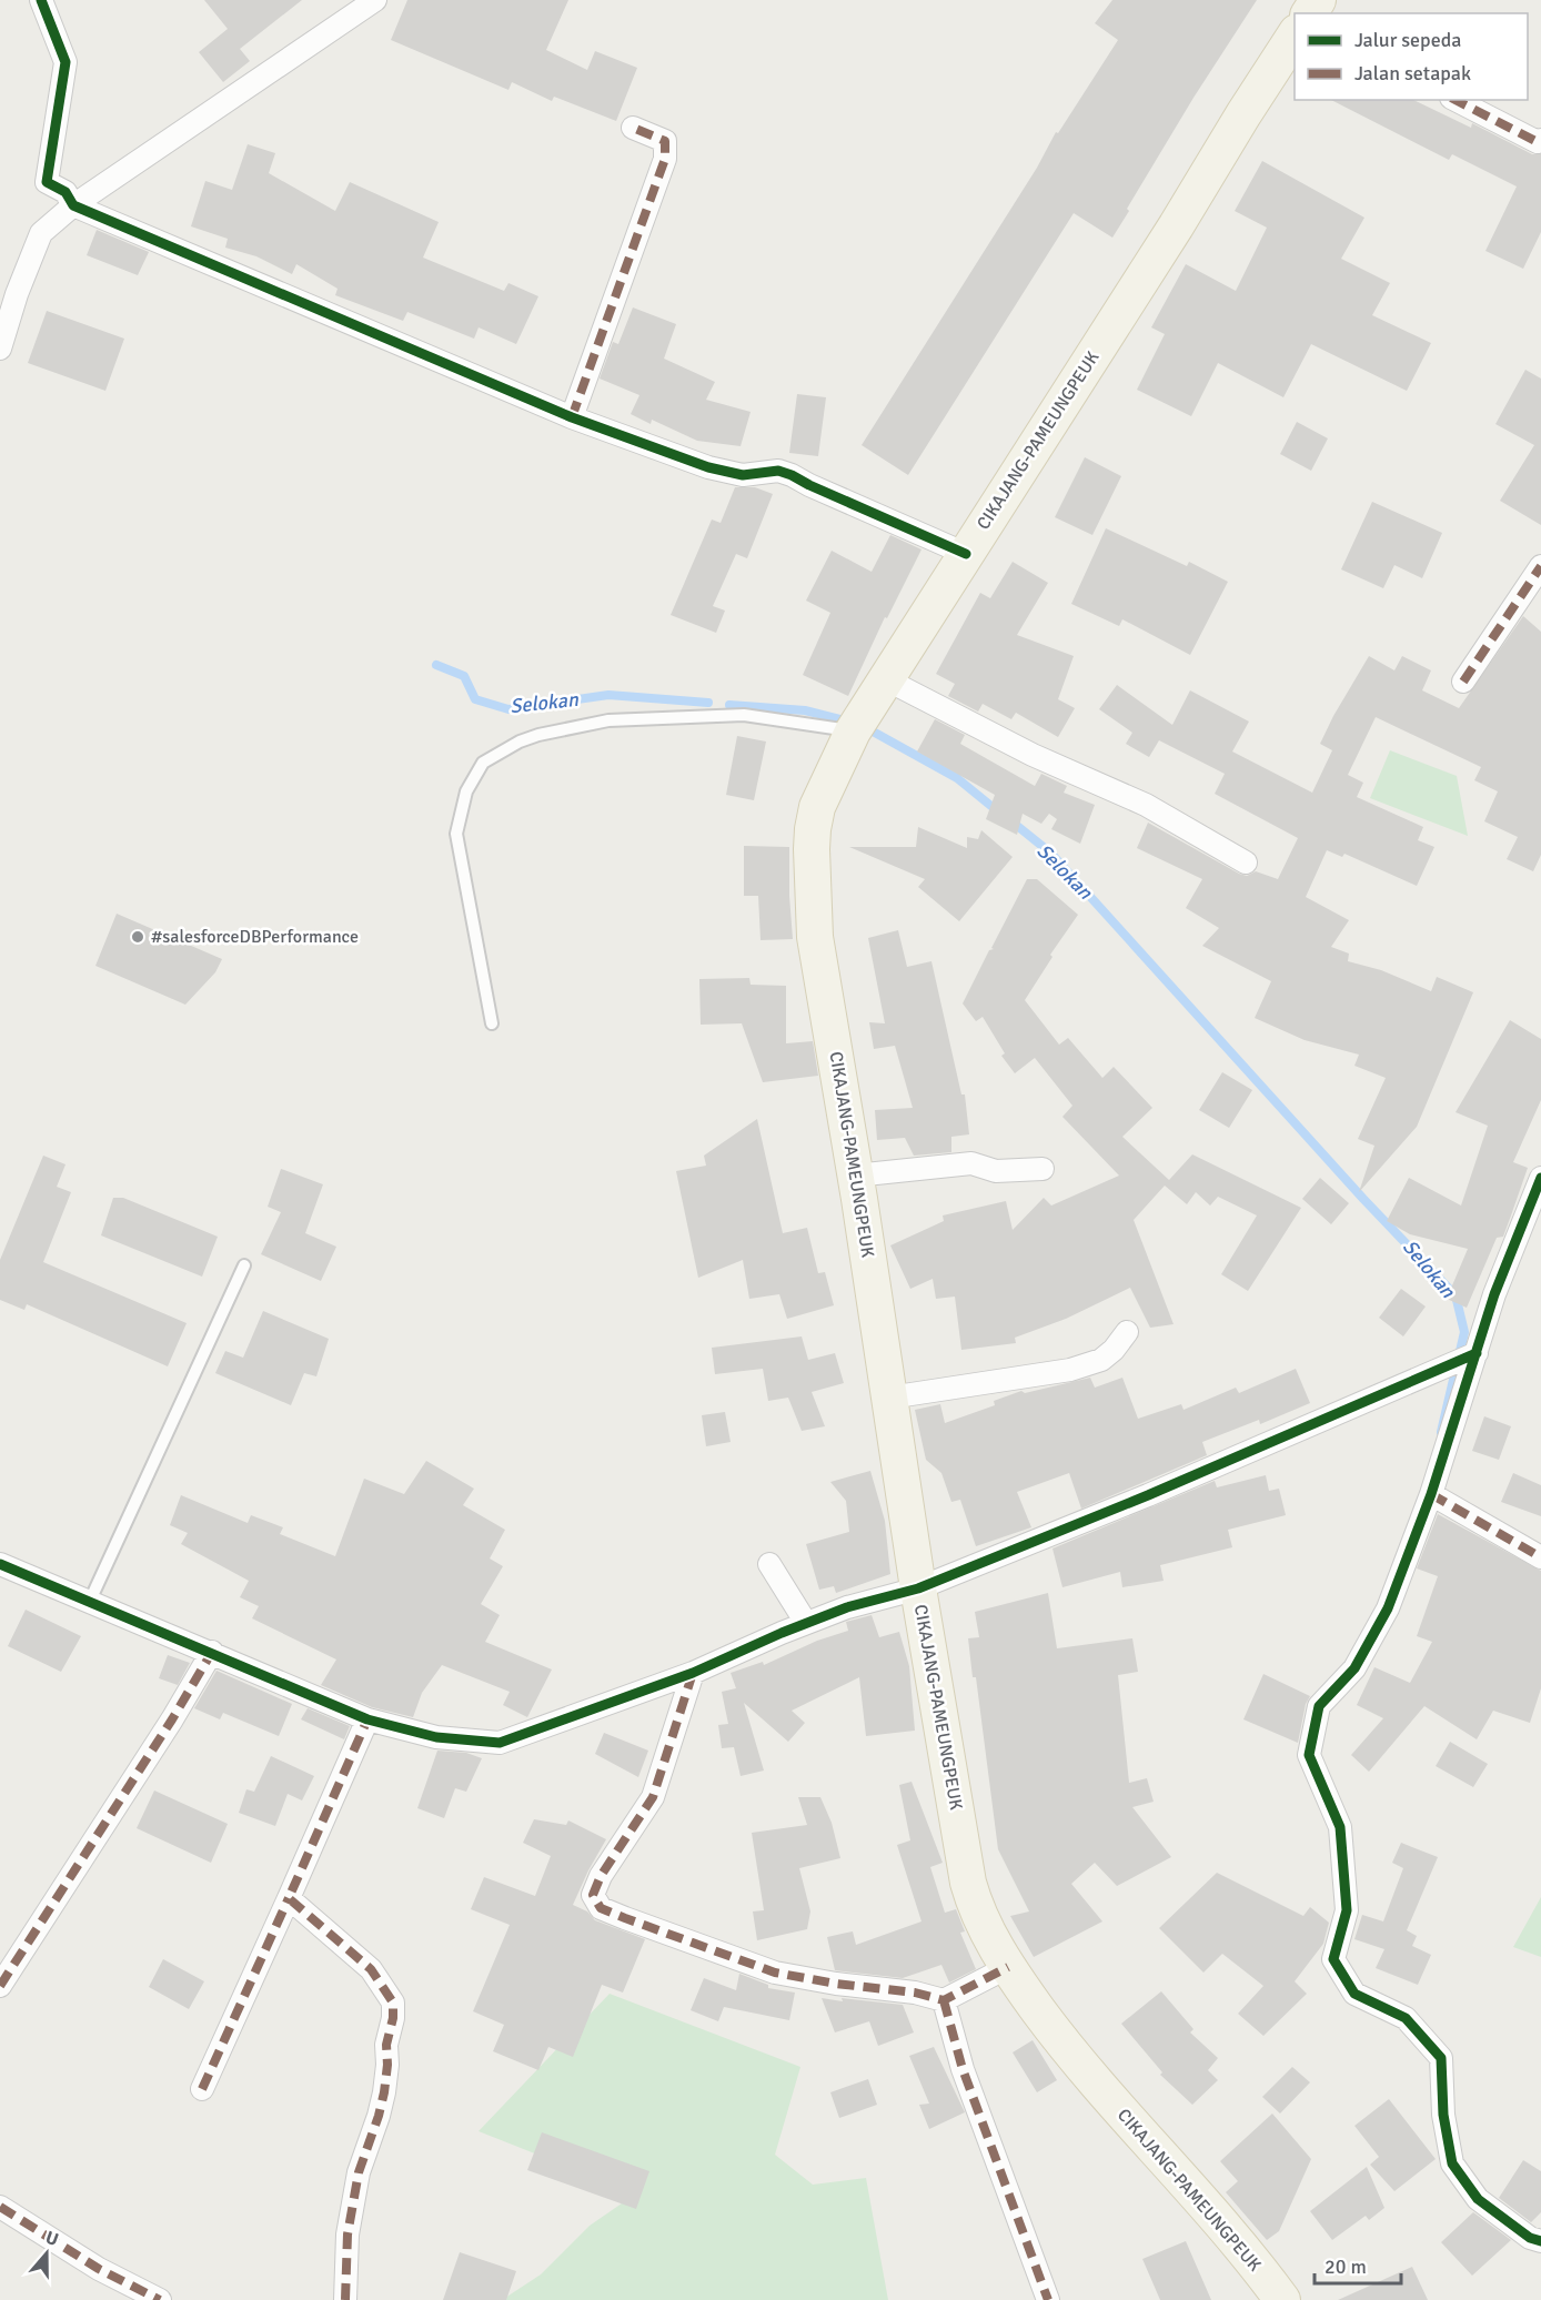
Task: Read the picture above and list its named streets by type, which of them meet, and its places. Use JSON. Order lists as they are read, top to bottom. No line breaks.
{"streets":{"main road":["CIKAJANG-PAMEUNGPEUK"]},"water":["Selokan"],"places":["#salesforceDBPerformance"],"legend":["Jalur sepeda","Jalan setapak"],"scale_bar":"20 m","north":"top"}
